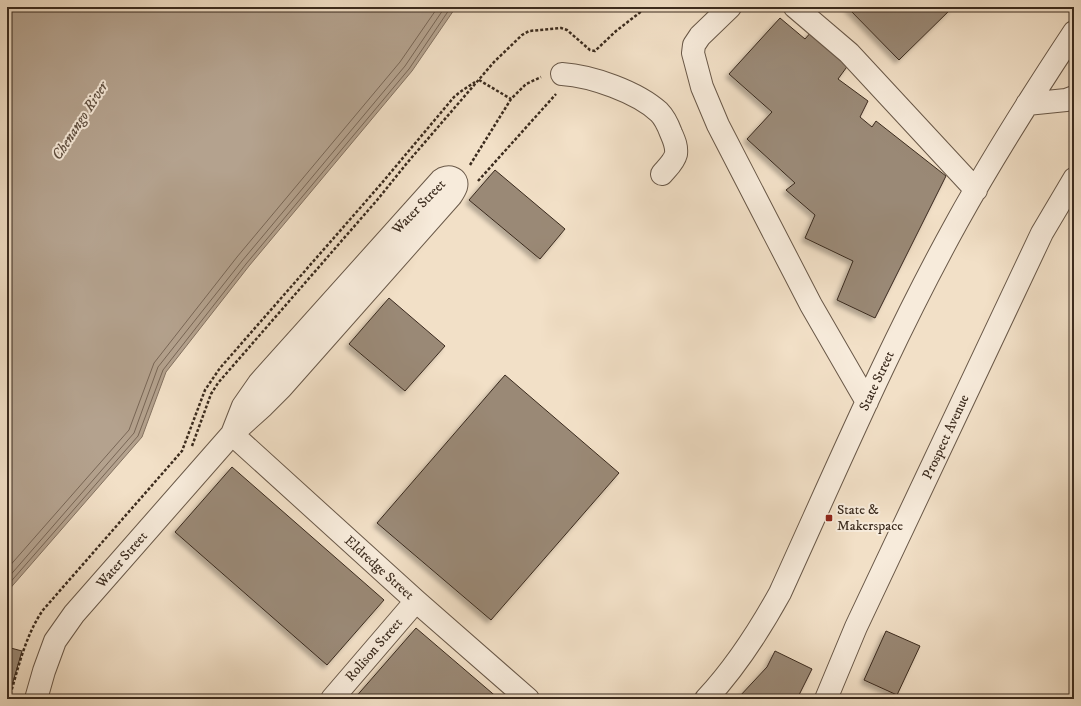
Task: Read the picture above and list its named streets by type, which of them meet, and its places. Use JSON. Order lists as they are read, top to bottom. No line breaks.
{"streets":{"street":["Water Street","State Street","Prospect Avenue","Eldredge Street","Rolison Street"]},"crossings":[["Water Street","Eldredge Street"],["Eldredge Street","Rolison Street"]],"water":["Chenango River"],"places":{"transit":["State & Makerspace"]}}
